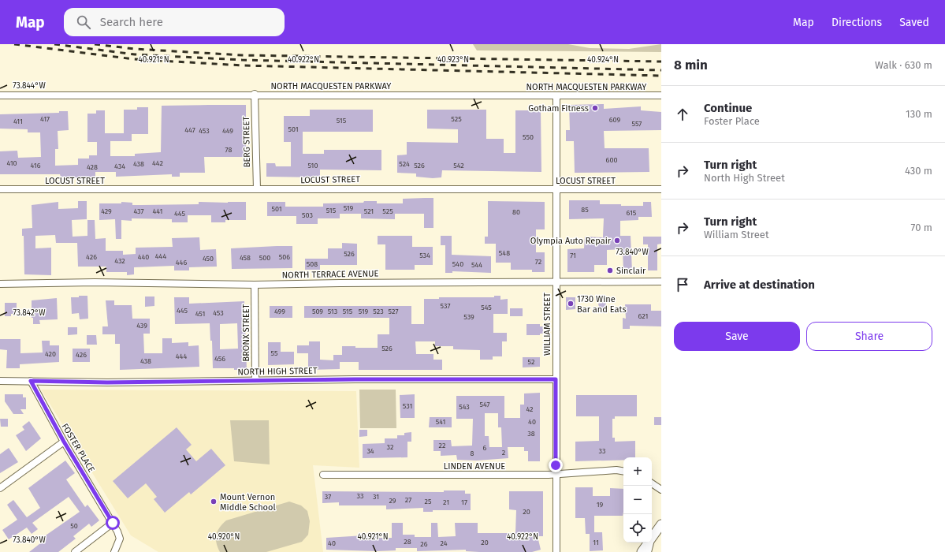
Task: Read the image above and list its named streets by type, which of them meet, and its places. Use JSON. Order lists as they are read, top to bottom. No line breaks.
{"streets":{"street":["NORTH MACQUESTEN PARKWAY","BERG STREET","LOCUST STREET","NORTH TERRACE AVENUE","WILLIAM STREET","BRONX STREET","NORTH HIGH STREET","FOSTER PLACE","LINDEN AVENUE"]},"crossings":[["NORTH MACQUESTEN PARKWAY","BERG STREET"],["NORTH MACQUESTEN PARKWAY","WILLIAM STREET"],["BERG STREET","LOCUST STREET"],["LOCUST STREET","WILLIAM STREET"],["NORTH TERRACE AVENUE","WILLIAM STREET"],["NORTH TERRACE AVENUE","BRONX STREET"],["WILLIAM STREET","NORTH HIGH STREET"],["WILLIAM STREET","LINDEN AVENUE"],["BRONX STREET","NORTH HIGH STREET"],["NORTH HIGH STREET","FOSTER PLACE"]],"places":["Gotham Fitness","Olympia Auto Repair","Sinclair","1730 Wine Bar and Eats","Mount Vernon Middle School"],"house_numbers":["417","525","609","515","411","557","501","447","453","449","550","78","600","410","442","438","524","416","510","526","542","434","428","519","501","85","515","429","437","441","521","525","80","615","445","503","548","526","534","71","444","426","440","506","458","500","450","432","72","446","508","540","544","537","545","445","499","509","513","515","519","523","527","453","451","621","539","439","526","55","420","426","444","456","438","52","547","531","543","42","541","40","38","22","32","6","34","33","2","8","33","37","31","27","29","25","21","17","19","20","50","28","20","11","40","24","26"],"page":{"header":"Map","search":"Search here","nav":["Map","Directions","Saved"],"heading":["8 min","Walk · 630 m"],"list":[["Continue","Foster Place","130 m"],["Turn right","North High Street","430 m"],["Turn right","William Street","70 m"],"Arrive at destination"],"buttons":["Save","Share"],"map_buttons":["+","−"]},"coordinates":["40.923°N","40.924°N","40.921°N","40.922°N","73.844°W","73.840°W","73.842°W","40.920°N"]}
